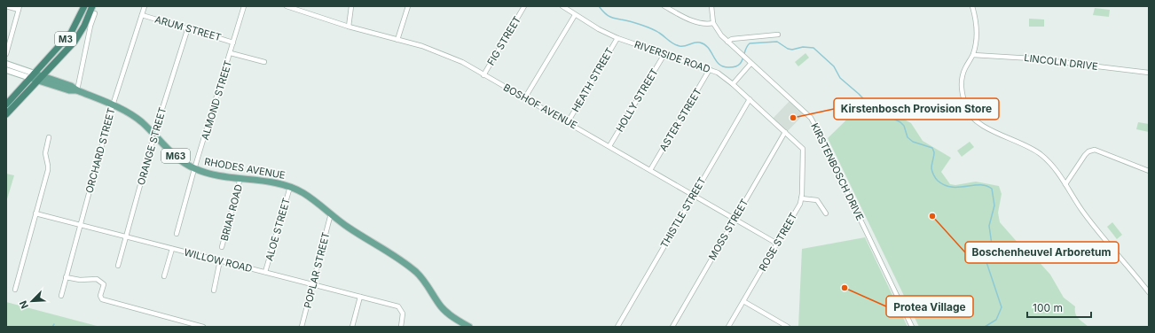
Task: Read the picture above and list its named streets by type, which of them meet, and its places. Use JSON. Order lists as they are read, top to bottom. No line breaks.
{"streets":{"highway":["M3"],"main road":["M63","RHODES AVENUE"],"street":["ARUM STREET","FIG STREET","RIVERSIDE ROAD","LINCOLN DRIVE","HEATH STREET","ALMOND STREET","HOLLY STREET","BOSHOF AVENUE","ASTER STREET","ORANGE STREET","ORCHARD STREET","KIRSTENBOSCH DRIVE","BRIAR ROAD","THISTLE STREET","ALOE STREET","MOSS STREET","ROSE STREET","WILLOW ROAD","POPLAR STREET"]},"crossings":[["ARUM STREET","ALMOND STREET"],["ARUM STREET","ORANGE STREET"],["ARUM STREET","ORCHARD STREET"],["M3","M63"],["M3","RHODES AVENUE"],["FIG STREET","BOSHOF AVENUE"],["RIVERSIDE ROAD","HEATH STREET"],["RIVERSIDE ROAD","HOLLY STREET"],["RIVERSIDE ROAD","ASTER STREET"],["RIVERSIDE ROAD","THISTLE STREET"],["RIVERSIDE ROAD","MOSS STREET"],["RIVERSIDE ROAD","ROSE STREET"],["HEATH STREET","BOSHOF AVENUE"],["ALMOND STREET","RHODES AVENUE"],["HOLLY STREET","BOSHOF AVENUE"],["BOSHOF AVENUE","ASTER STREET"],["BOSHOF AVENUE","THISTLE STREET"],["BOSHOF AVENUE","MOSS STREET"],["BOSHOF AVENUE","ROSE STREET"],["ORANGE STREET","RHODES AVENUE"],["ORANGE STREET","WILLOW ROAD"],["ORCHARD STREET","RHODES AVENUE"],["ORCHARD STREET","WILLOW ROAD"],["M63","RHODES AVENUE"],["RHODES AVENUE","BRIAR ROAD"],["RHODES AVENUE","ALOE STREET"],["RHODES AVENUE","POPLAR STREET"],["ALOE STREET","WILLOW ROAD"],["WILLOW ROAD","POPLAR STREET"]],"places":["Kirstenbosch Provision Store","Boschenheuvel Arboretum","Protea Village"],"scale_bar":"100 m","north":"bottom left"}
